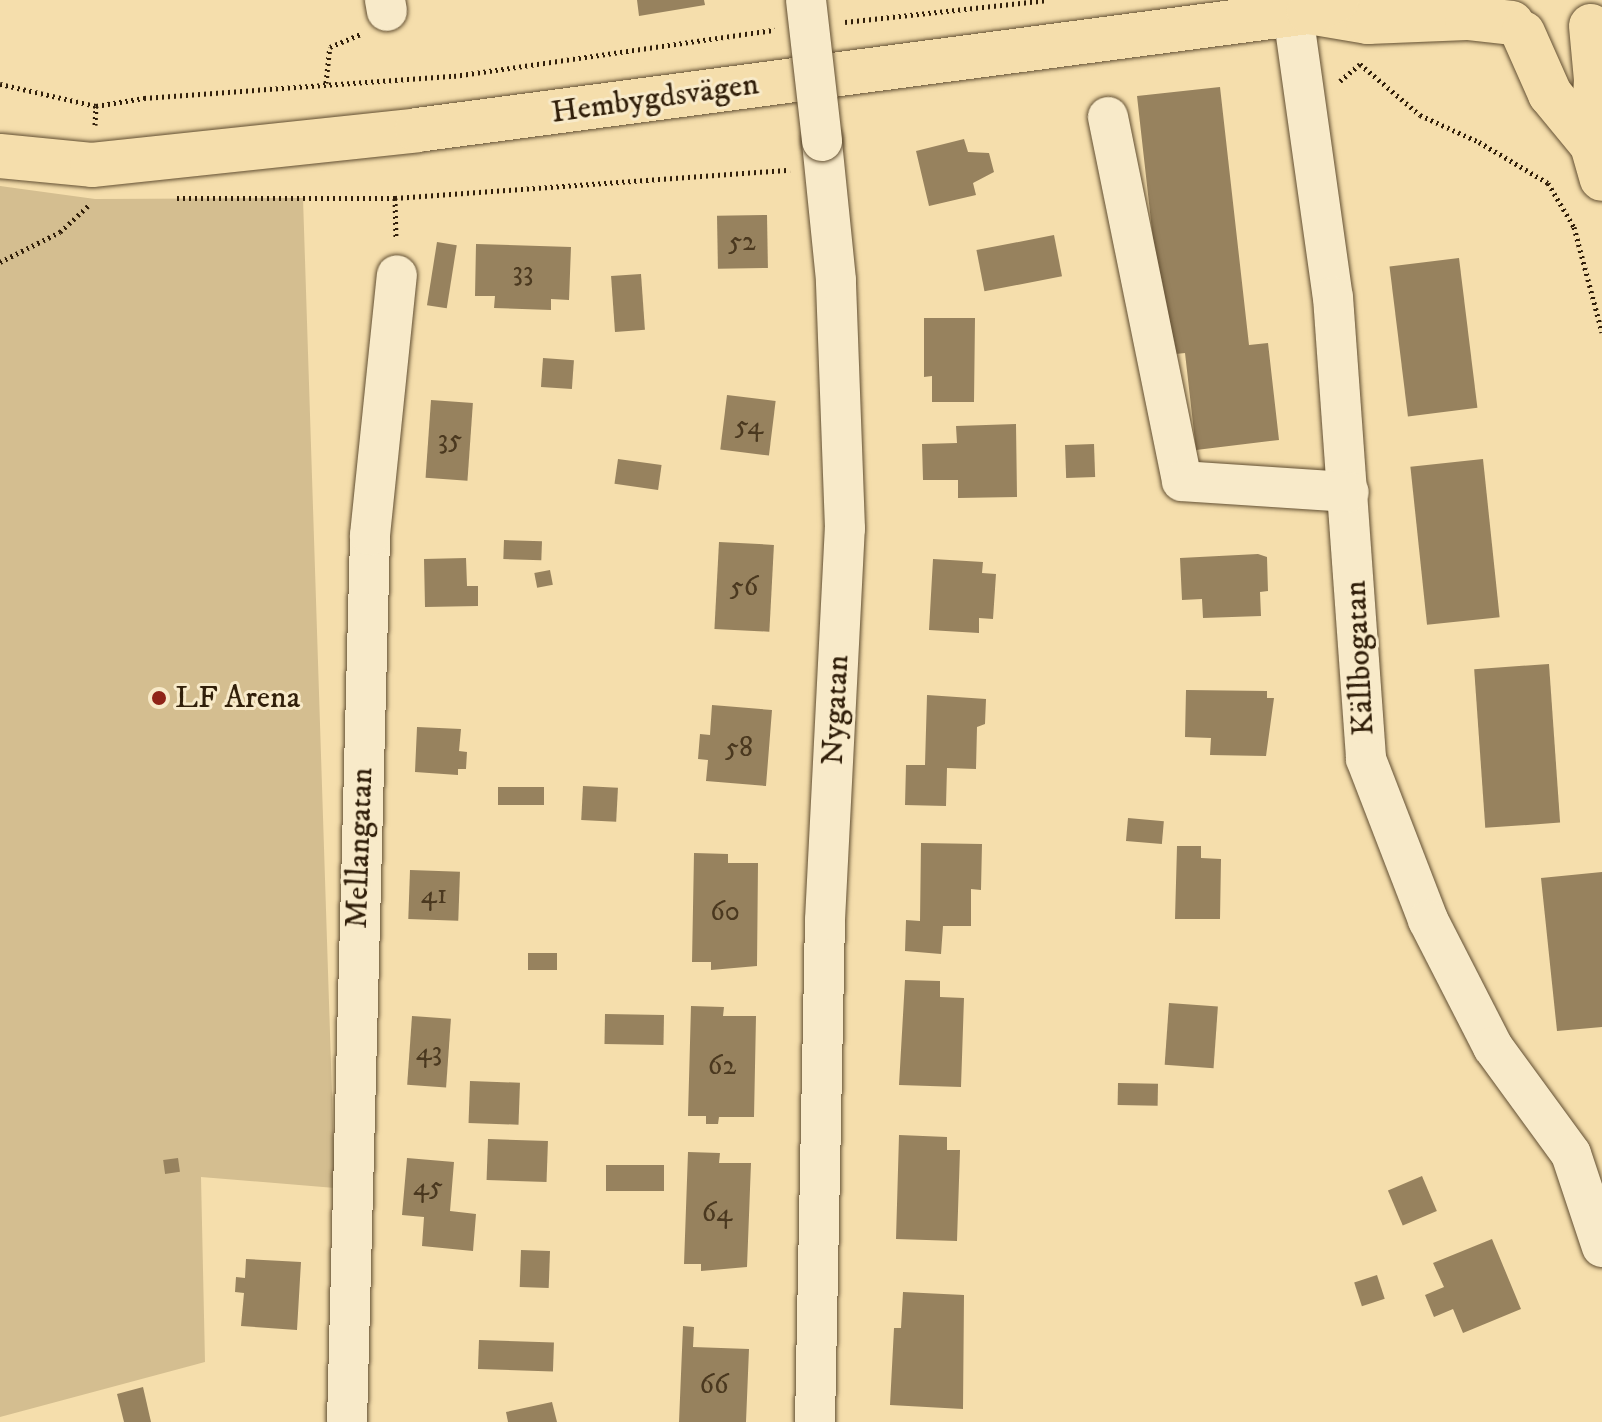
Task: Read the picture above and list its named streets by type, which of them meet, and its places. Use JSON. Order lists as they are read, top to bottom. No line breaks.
{"streets":{"main road":["Hembygdsvägen"],"street":["Källbogatan","Nygatan","Mellangatan"]},"crossings":[["Hembygdsvägen","Källbogatan"]],"places":["LF Arena"],"house_numbers":["52","33","54","35","56","58","41","60","43","62","45","64","66"]}
